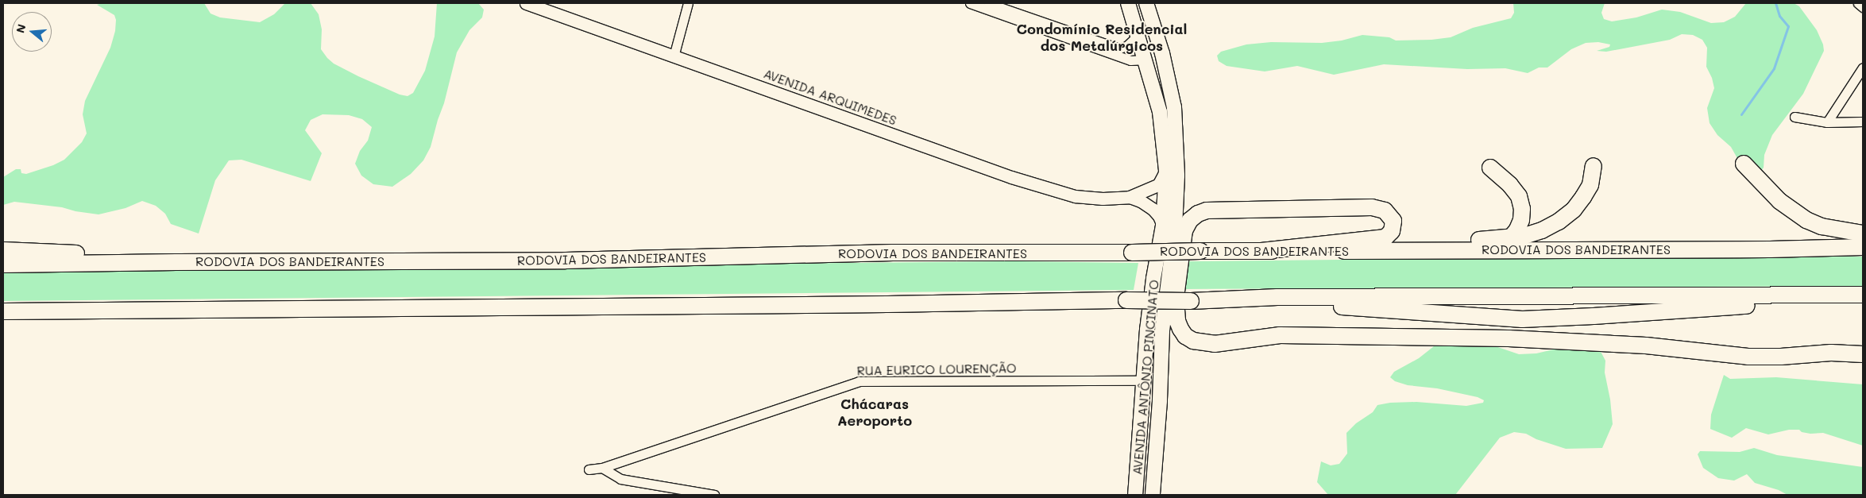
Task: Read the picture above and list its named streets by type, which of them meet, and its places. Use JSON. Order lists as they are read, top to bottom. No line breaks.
{"streets":{"highway":["RODOVIA DOS BANDEIRANTES"],"main road":["AVENIDA ARQUIMEDES","AVENIDA ANTÔNIO PINCINATO"],"street":["RUA EURICO LOURENÇÃO"]},"crossings":[["AVENIDA ARQUIMEDES","AVENIDA ANTÔNIO PINCINATO"],["RUA EURICO LOURENÇÃO","AVENIDA ANTÔNIO PINCINATO"]],"districts":["Condomínio Residencial dos Metalúrgicos","Chácaras Aeroporto"],"north":"left"}
